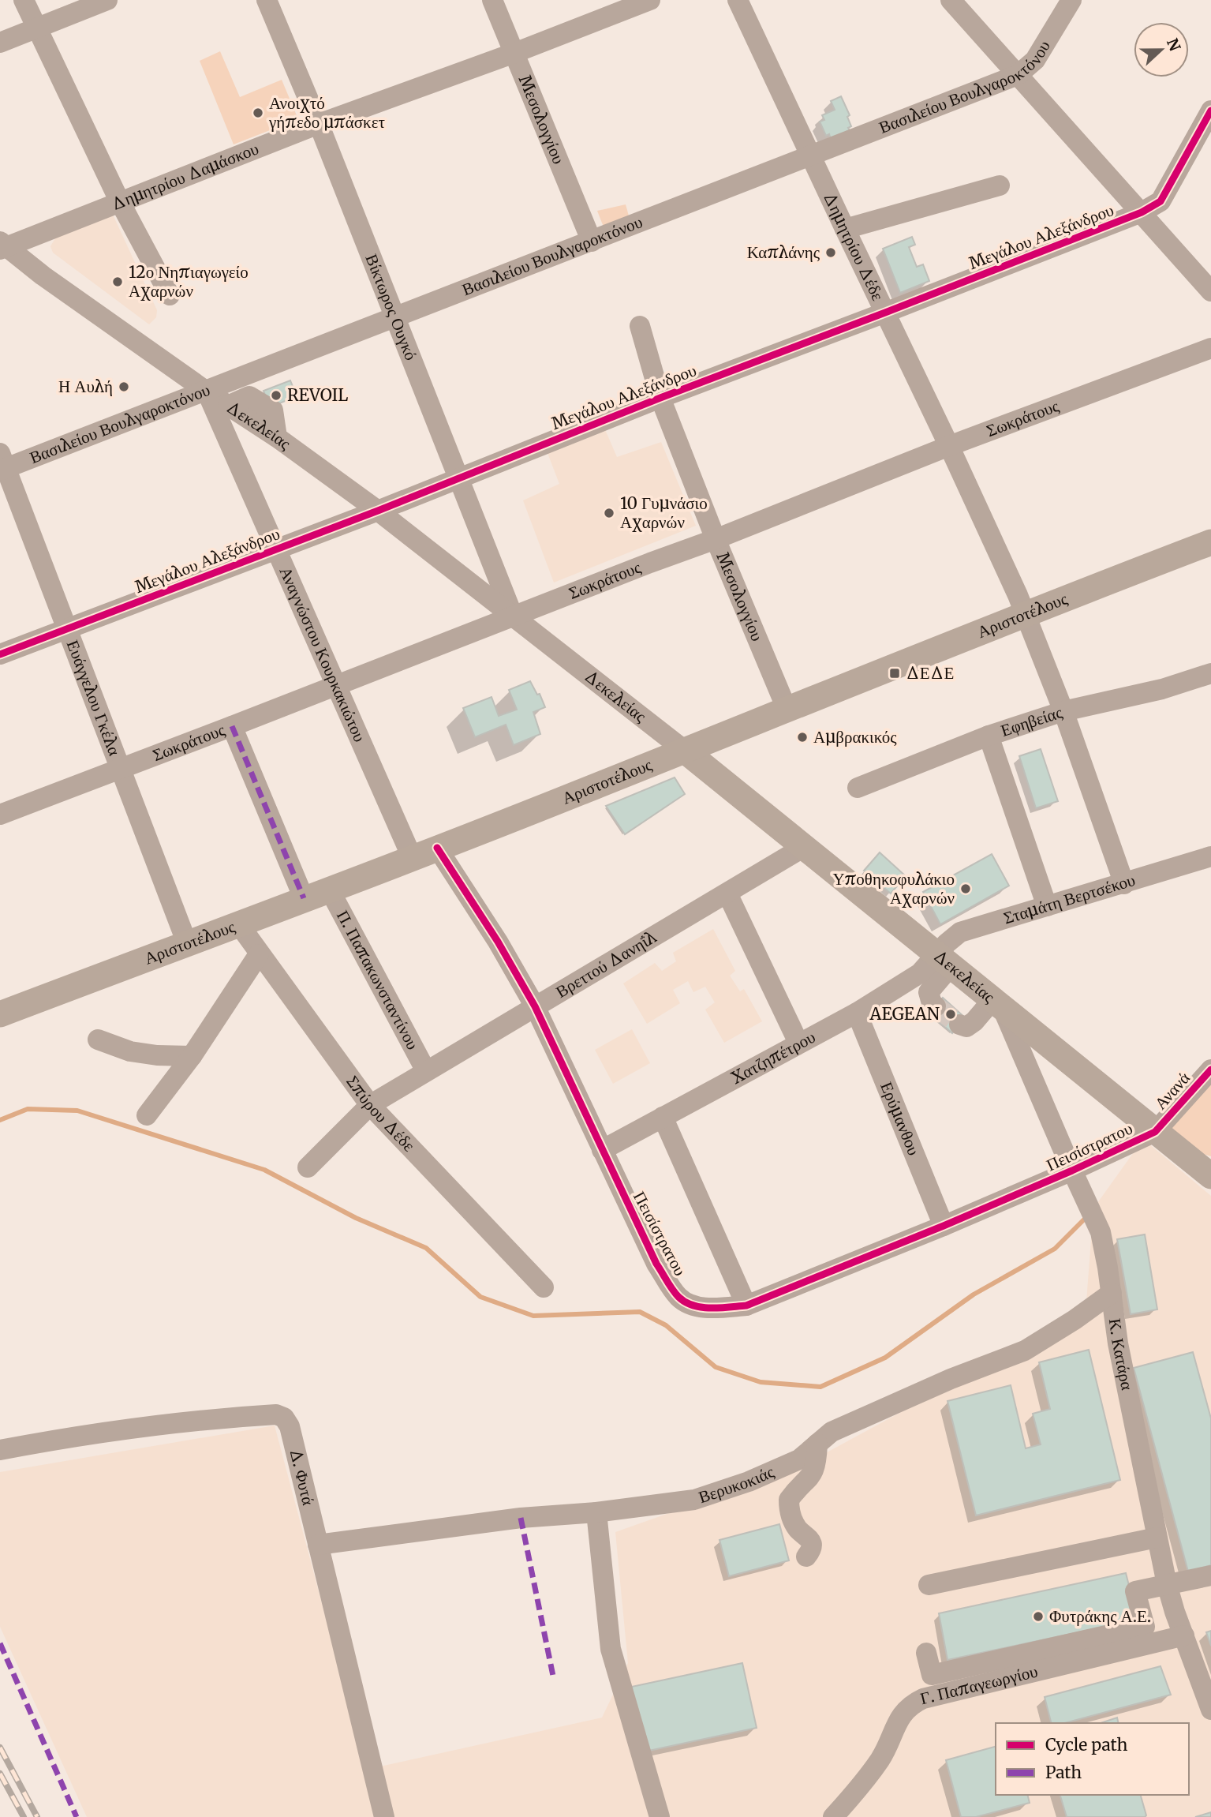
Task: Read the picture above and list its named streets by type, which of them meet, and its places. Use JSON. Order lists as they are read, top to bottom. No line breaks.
{"streets":{"main road":["Δεκελείας","Αριστοτέλους"],"street":["Βασιλείου Βουλγαροκτόνου","Μεσολογγίου","Δημητρίου Δαμάσκου","Μεγάλου Αλεξάνδρου","Δημητρίου Δέδε","Βίκτωρος Ουγκό","Σωκράτους","Αναγνώστου Κουρκακιώτου","Ευάγγελου Γκέλα","Εφηβείας","Σταμάτη Βερτσέκου","Βρεττού Δανηΐλ","Π. Παπακωνσταντίνου","Χατζηπέτρου","Ανανά","Σπύρου Δέδε","Ερύμανθου","Πεισίστρατου","Κ. Κατάρα","Δ. Φυτά","Βερυκοκιάς","Γ. Παπαγεωργίου"]},"crossings":[["Βασιλείου Βουλγαροκτόνου","Μεσολογγίου"],["Βασιλείου Βουλγαροκτόνου","Δημητρίου Δέδε"],["Βασιλείου Βουλγαροκτόνου","Βίκτωρος Ουγκό"],["Βασιλείου Βουλγαροκτόνου","Δεκελείας"],["Βασιλείου Βουλγαροκτόνου","Αναγνώστου Κουρκακιώτου"],["Βασιλείου Βουλγαροκτόνου","Ευάγγελου Γκέλα"],["Μεσολογγίου","Δημητρίου Δαμάσκου"],["Μεσολογγίου","Μεγάλου Αλεξάνδρου"],["Μεσολογγίου","Σωκράτους"],["Μεσολογγίου","Αριστοτέλους"],["Δημητρίου Δαμάσκου","Βίκτωρος Ουγκό"],["Δημητρίου Δαμάσκου","Δεκελείας"],["Μεγάλου Αλεξάνδρου","Δημητρίου Δέδε"],["Μεγάλου Αλεξάνδρου","Βίκτωρος Ουγκό"],["Μεγάλου Αλεξάνδρου","Δεκελείας"],["Μεγάλου Αλεξάνδρου","Αναγνώστου Κουρκακιώτου"],["Μεγάλου Αλεξάνδρου","Ευάγγελου Γκέλα"],["Δημητρίου Δέδε","Σωκράτους"],["Δημητρίου Δέδε","Αριστοτέλους"],["Δημητρίου Δέδε","Εφηβείας"],["Δημητρίου Δέδε","Σταμάτη Βερτσέκου"],["Βίκτωρος Ουγκό","Σωκράτους"],["Βίκτωρος Ουγκό","Δεκελείας"],["Σωκράτους","Δεκελείας"],["Σωκράτους","Αναγνώστου Κουρκακιώτου"],["Σωκράτους","Ευάγγελου Γκέλα"],["Δεκελείας","Αριστοτέλους"],["Δεκελείας","Αναγνώστου Κουρκακιώτου"],["Δεκελείας","Σταμάτη Βερτσέκου"],["Δεκελείας","Βρεττού Δανηΐλ"],["Δεκελείας","Χατζηπέτρου"],["Δεκελείας","Ανανά"],["Δεκελείας","Πεισίστρατου"],["Δεκελείας","Κ. Κατάρα"],["Αριστοτέλους","Αναγνώστου Κουρκακιώτου"],["Αριστοτέλους","Ευάγγελου Γκέλα"],["Αριστοτέλους","Π. Παπακωνσταντίνου"],["Αριστοτέλους","Σπύρου Δέδε"],["Αριστοτέλους","Πεισίστρατου"],["Σταμάτη Βερτσέκου","Χατζηπέτρου"],["Βρεττού Δανηΐλ","Π. Παπακωνσταντίνου"],["Βρεττού Δανηΐλ","Σπύρου Δέδε"],["Βρεττού Δανηΐλ","Πεισίστρατου"],["Χατζηπέτρου","Ερύμανθου"],["Χατζηπέτρου","Πεισίστρατου"],["Ανανά","Πεισίστρατου"],["Ερύμανθου","Πεισίστρατου"],["Πεισίστρατου","Κ. Κατάρα"],["Κ. Κατάρα","Βερυκοκιάς"],["Κ. Κατάρα","Γ. Παπαγεωργίου"],["Δ. Φυτά","Βερυκοκιάς"]],"places":{"other":["Ανοιχτό γήπεδο μπάσκετ","Καπλάνης","12ο Νηπιαγωγείο Αχαρνών","Η Αυλή","REVOIL","10 Γυμνάσιο Αχαρνών","Αμβρακικός","Υποθηκοφυλάκιο Αχαρνών","AEGEAN","Φυτράκης Α.Ε."],"transit":["ΔΕΔΕ"]},"legend":["Cycle path","Path"],"north":"right"}
